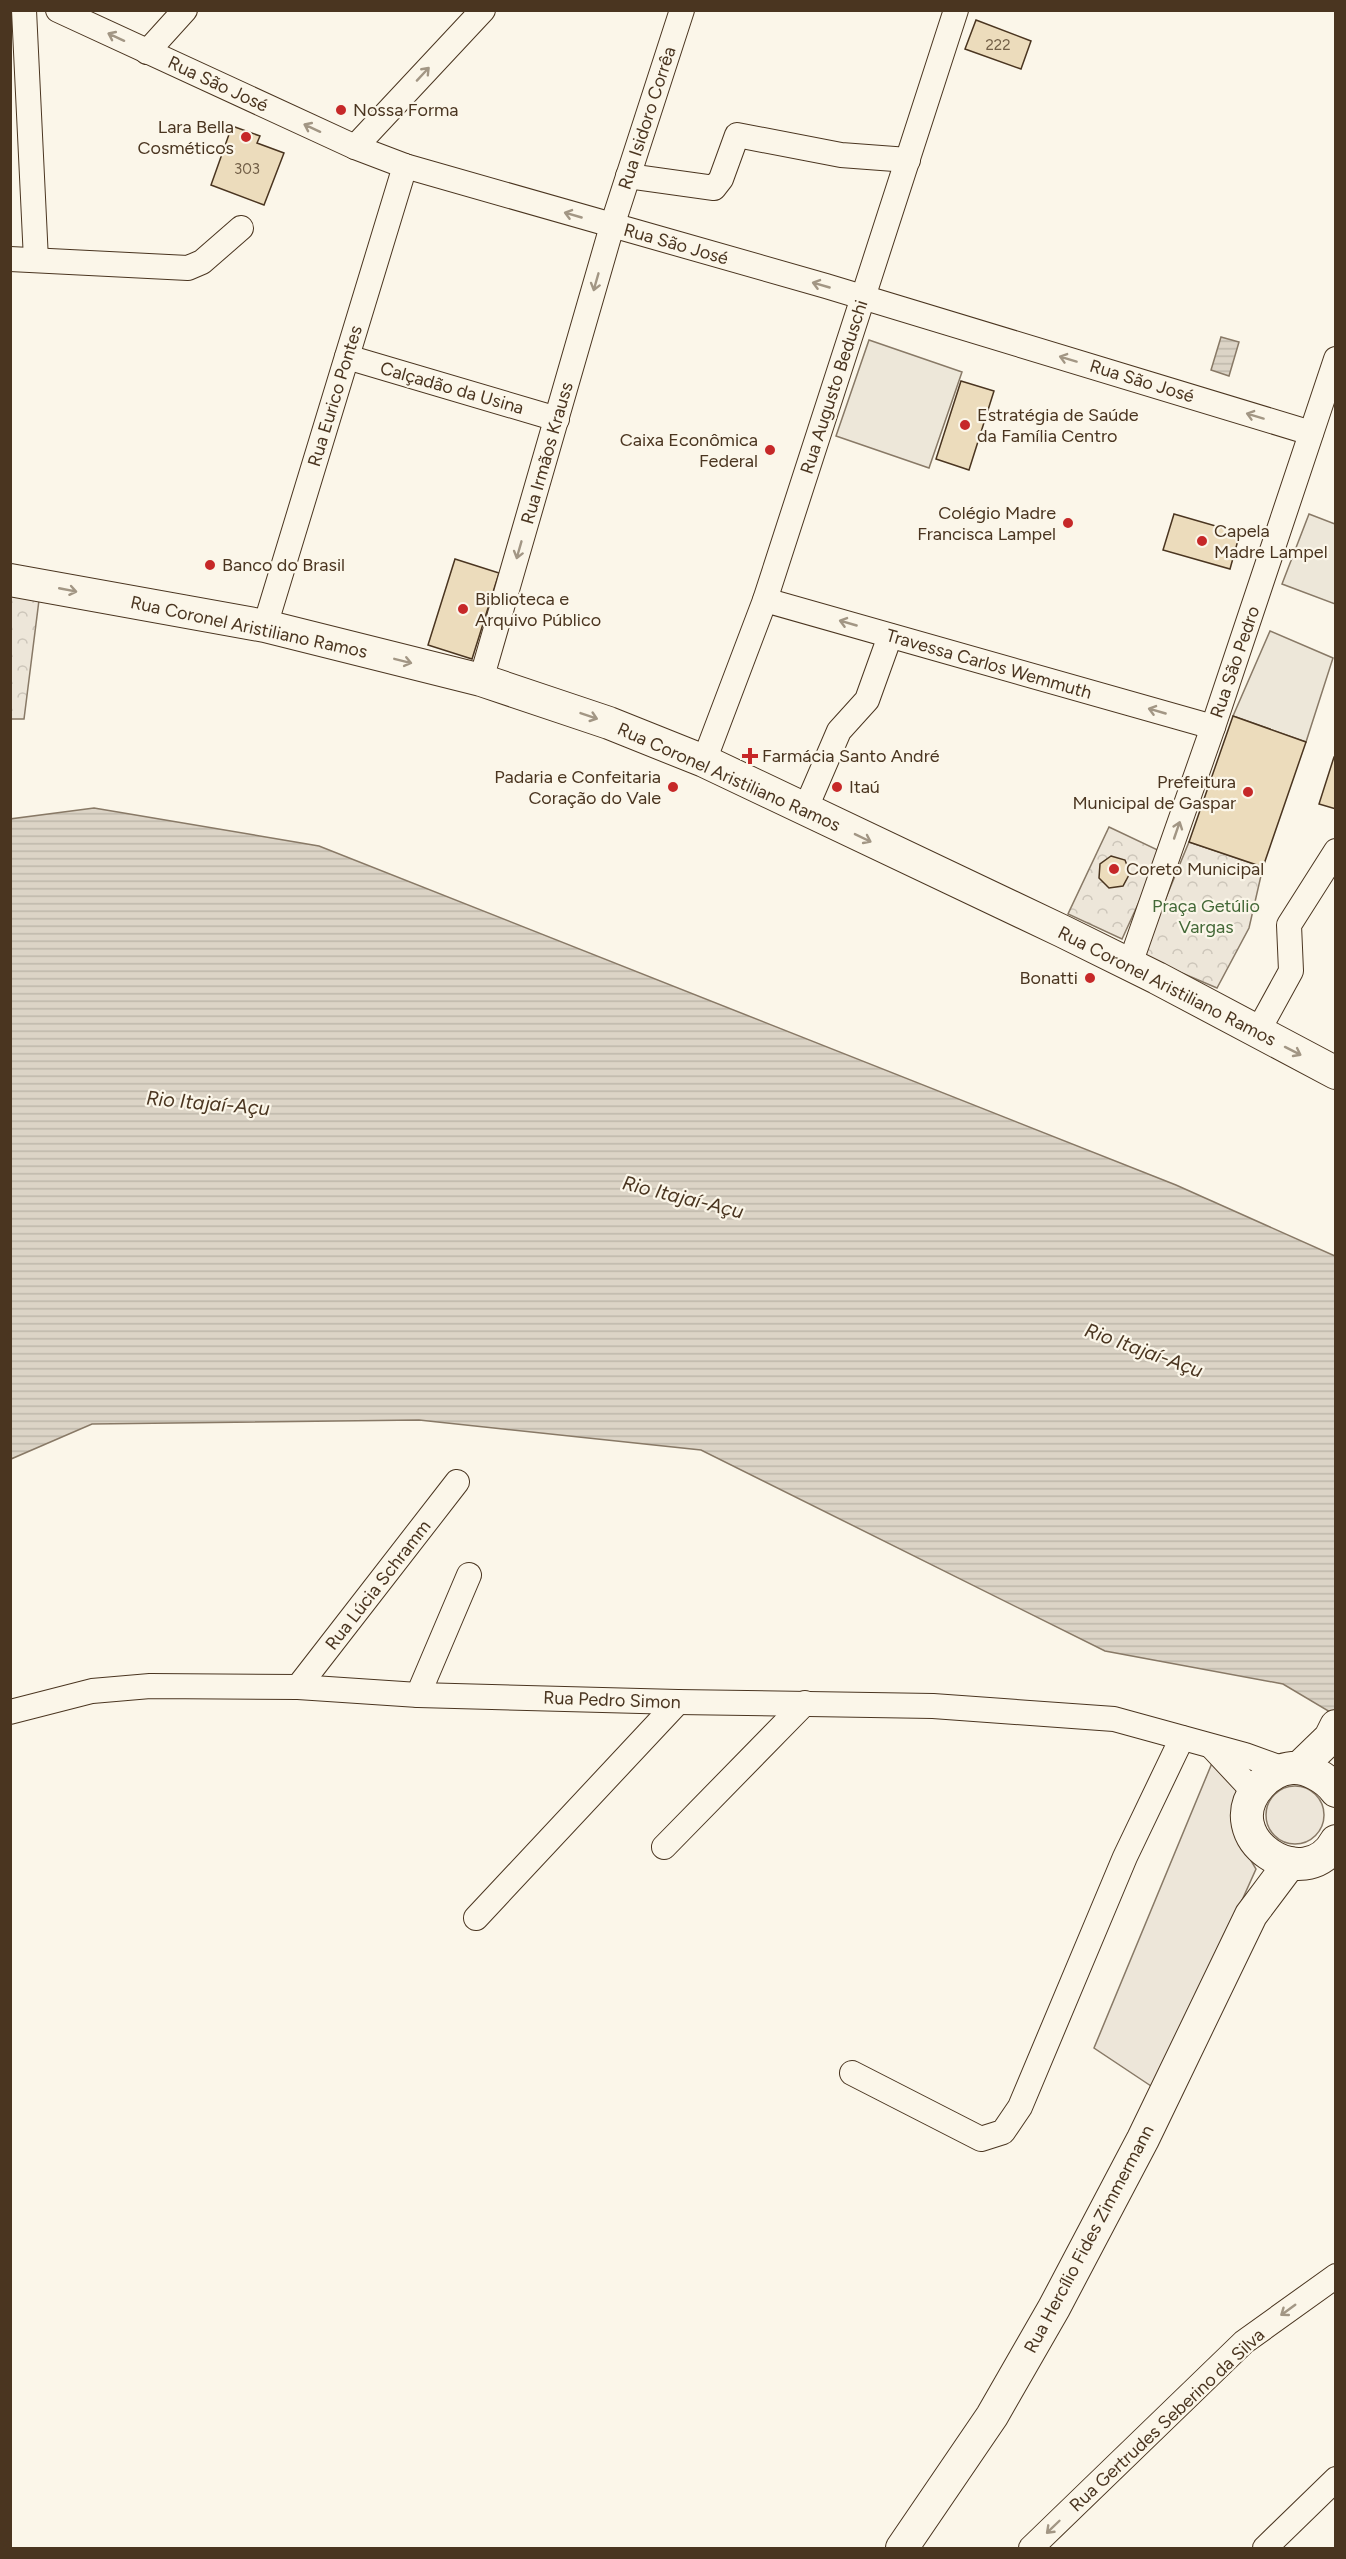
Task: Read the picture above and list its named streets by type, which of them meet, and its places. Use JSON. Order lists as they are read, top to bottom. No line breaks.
{"streets":{"main road":["Rua Coronel Aristiliano Ramos","Rua Hercílio Fides Zimmermann"],"street":["Rua São José","Rua Isidoro Corrêa","Rua Augusto Beduschi","Calçadão da Usina","Rua Eurico Pontes","Rua Irmãos Krauss","Rua São Pedro","Travessa Carlos Wemmuth","Rua Lúcia Schramm","Rua Pedro Simon","Rua Gertrudes Seberino da Silva"]},"crossings":[["Rua São José","Rua Isidoro Corrêa"],["Rua São José","Rua Augusto Beduschi"],["Rua São José","Rua Eurico Pontes"],["Rua São José","Rua Irmãos Krauss"],["Rua São José","Rua São Pedro"],["Rua Isidoro Corrêa","Rua Irmãos Krauss"],["Rua Augusto Beduschi","Rua Coronel Aristiliano Ramos"],["Rua Augusto Beduschi","Travessa Carlos Wemmuth"],["Calçadão da Usina","Rua Eurico Pontes"],["Calçadão da Usina","Rua Irmãos Krauss"],["Rua Eurico Pontes","Rua Coronel Aristiliano Ramos"],["Rua Irmãos Krauss","Rua Coronel Aristiliano Ramos"],["Rua Coronel Aristiliano Ramos","Rua São Pedro"],["Rua São Pedro","Travessa Carlos Wemmuth"],["Rua Lúcia Schramm","Rua Pedro Simon"]],"one_way":["Rua São José","Rua Irmãos Krauss","Rua Coronel Aristiliano Ramos","Travessa Carlos Wemmuth","Rua Gertrudes Seberino da Silva"],"water":["Rio Itajaí-Açu"],"parks":["Praça Getúlio Vargas"],"places":{"other":["Nossa Forma","Lara Bella Cosméticos","Estratégia de Saúde da Família Centro","Caixa Econômica Federal","Colégio Madre Francisca Lampel","Capela Madre Lampel","Banco do Brasil","Biblioteca e Arquivo Público","Padaria e Confeitaria Coração do Vale","Itaú","Prefeitura Municipal de Gaspar","Coreto Municipal","Bonatti"],"health":["Farmácia Santo André"]},"house_numbers":["222","303"]}
